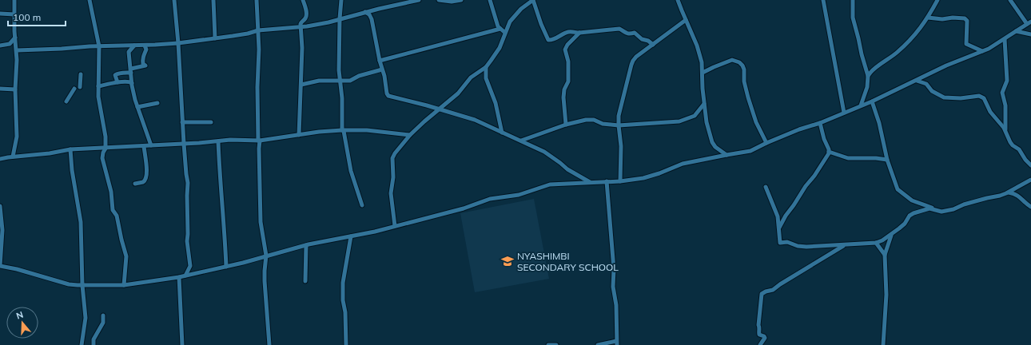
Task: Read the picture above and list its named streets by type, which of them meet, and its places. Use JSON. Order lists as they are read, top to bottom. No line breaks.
{"places":{"school or university":["NYASHIMBI SECONDARY SCHOOL"]},"scale_bar":"100 m","north":"top"}
